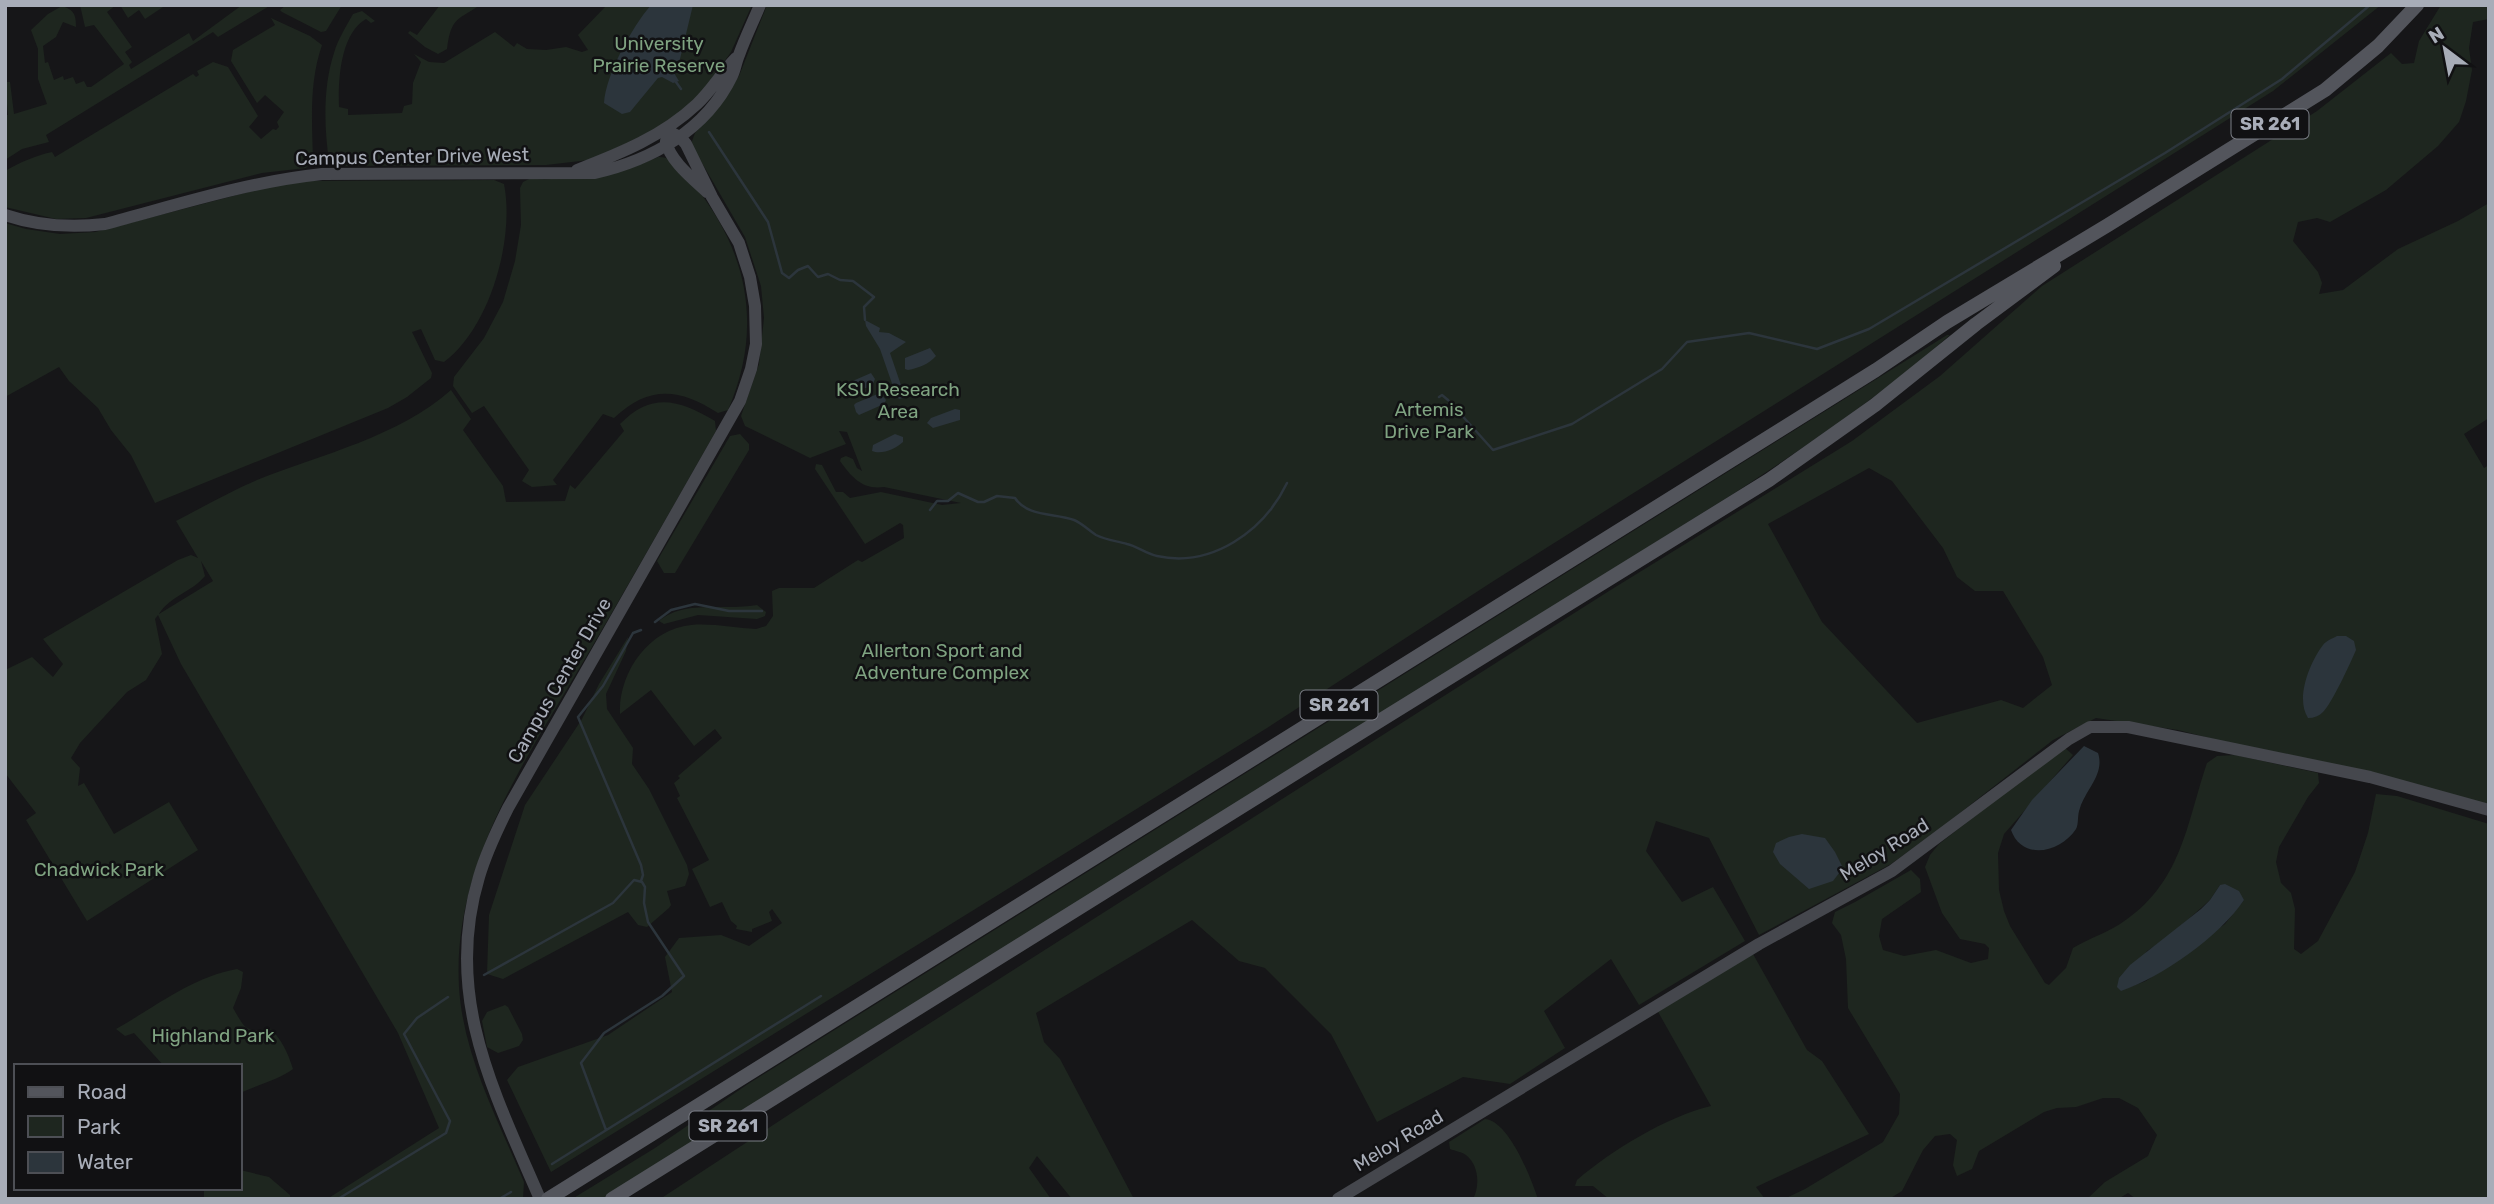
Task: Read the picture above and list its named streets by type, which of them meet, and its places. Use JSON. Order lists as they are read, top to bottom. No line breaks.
{"streets":{"main road":["SR 261"],"street":["Campus Center Drive West","Campus Center Drive","Meloy Road"]},"crossings":[["Campus Center Drive West","Campus Center Drive"]],"parks":["University Prairie Reserve","KSU Research Area","Artemis Drive Park","Allerton Sport and Adventure Complex","Chadwick Park","Highland Park"],"legend":["Road","Park","Water"],"north":"top left"}
